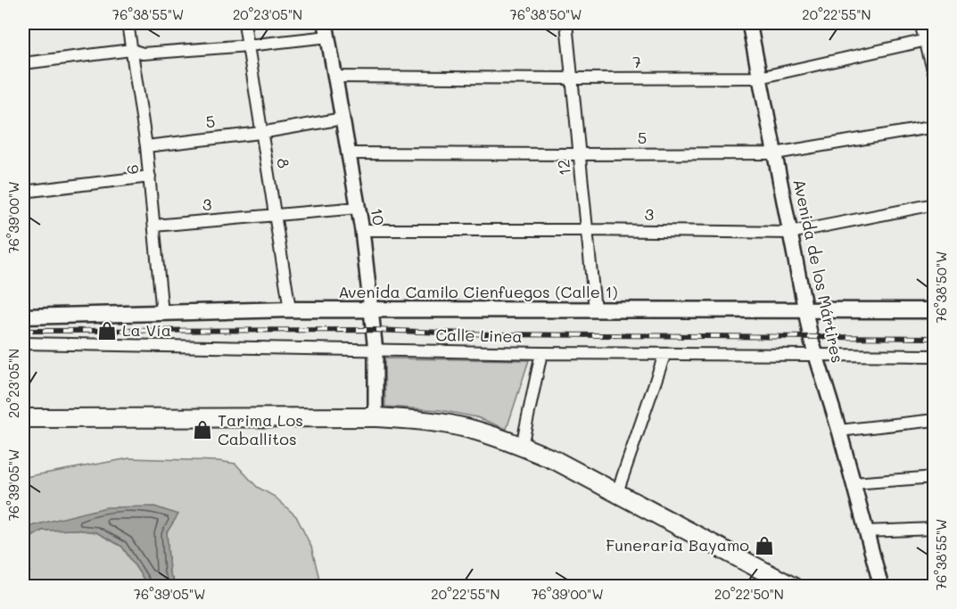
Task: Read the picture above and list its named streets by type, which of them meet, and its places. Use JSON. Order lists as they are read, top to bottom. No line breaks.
{"streets":{"main road":["Avenida Camilo Cienfuegos (Calle 1)"],"street":["7","5","8","12","6","3","10","Avenida de los Mártires","Calle Linea"]},"crossings":[["7","12"],["7","10"],["7","Avenida de los Mártires"],["5","8"],["5","12"],["5","6"],["5","10"],["5","Avenida de los Mártires"],["8","3"],["8","Avenida Camilo Cienfuegos (Calle 1)"],["12","3"],["12","Avenida Camilo Cienfuegos (Calle 1)"],["6","3"],["6","Avenida Camilo Cienfuegos (Calle 1)"],["3","10"],["3","Avenida de los Mártires"],["10","Avenida Camilo Cienfuegos (Calle 1)"],["10","Calle Linea"],["Avenida de los Mártires","Avenida Camilo Cienfuegos (Calle 1)"],["Avenida de los Mártires","Calle Linea"]],"places":{"shop":["La Vía","Tarima Los Caballitos","Funeraria Bayamo"]},"coordinates":["76°38'55\"W","20°23'05\"N","76°38'50\"W","20°22'55\"N","76°39'00\"W","76°39'05\"W","20°22'50\"N"]}
